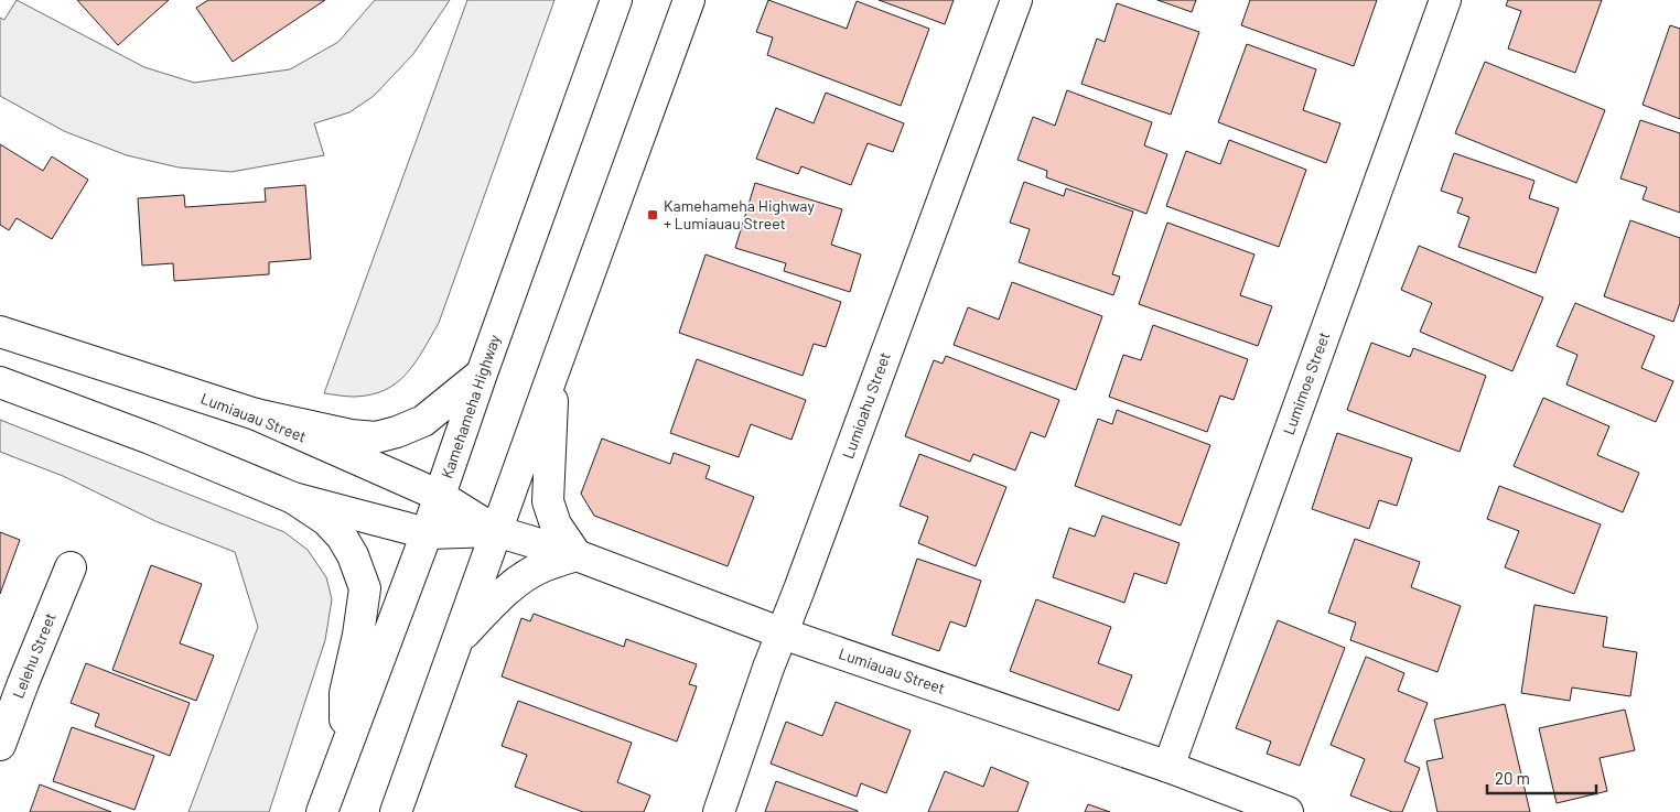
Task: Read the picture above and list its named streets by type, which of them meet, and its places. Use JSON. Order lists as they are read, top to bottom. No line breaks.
{"streets":{"street":["Lumimoe Street","Lumioahu Street","Kamehameha Highway","Lumiauau Street","Lelehu Street"]},"crossings":[["Lumimoe Street","Lumiauau Street"],["Lumioahu Street","Lumiauau Street"],["Kamehameha Highway","Lumiauau Street"]],"places":{"transit":["Kamehameha Highway + Lumiauau Street"]},"scale_bar":"20 m"}
